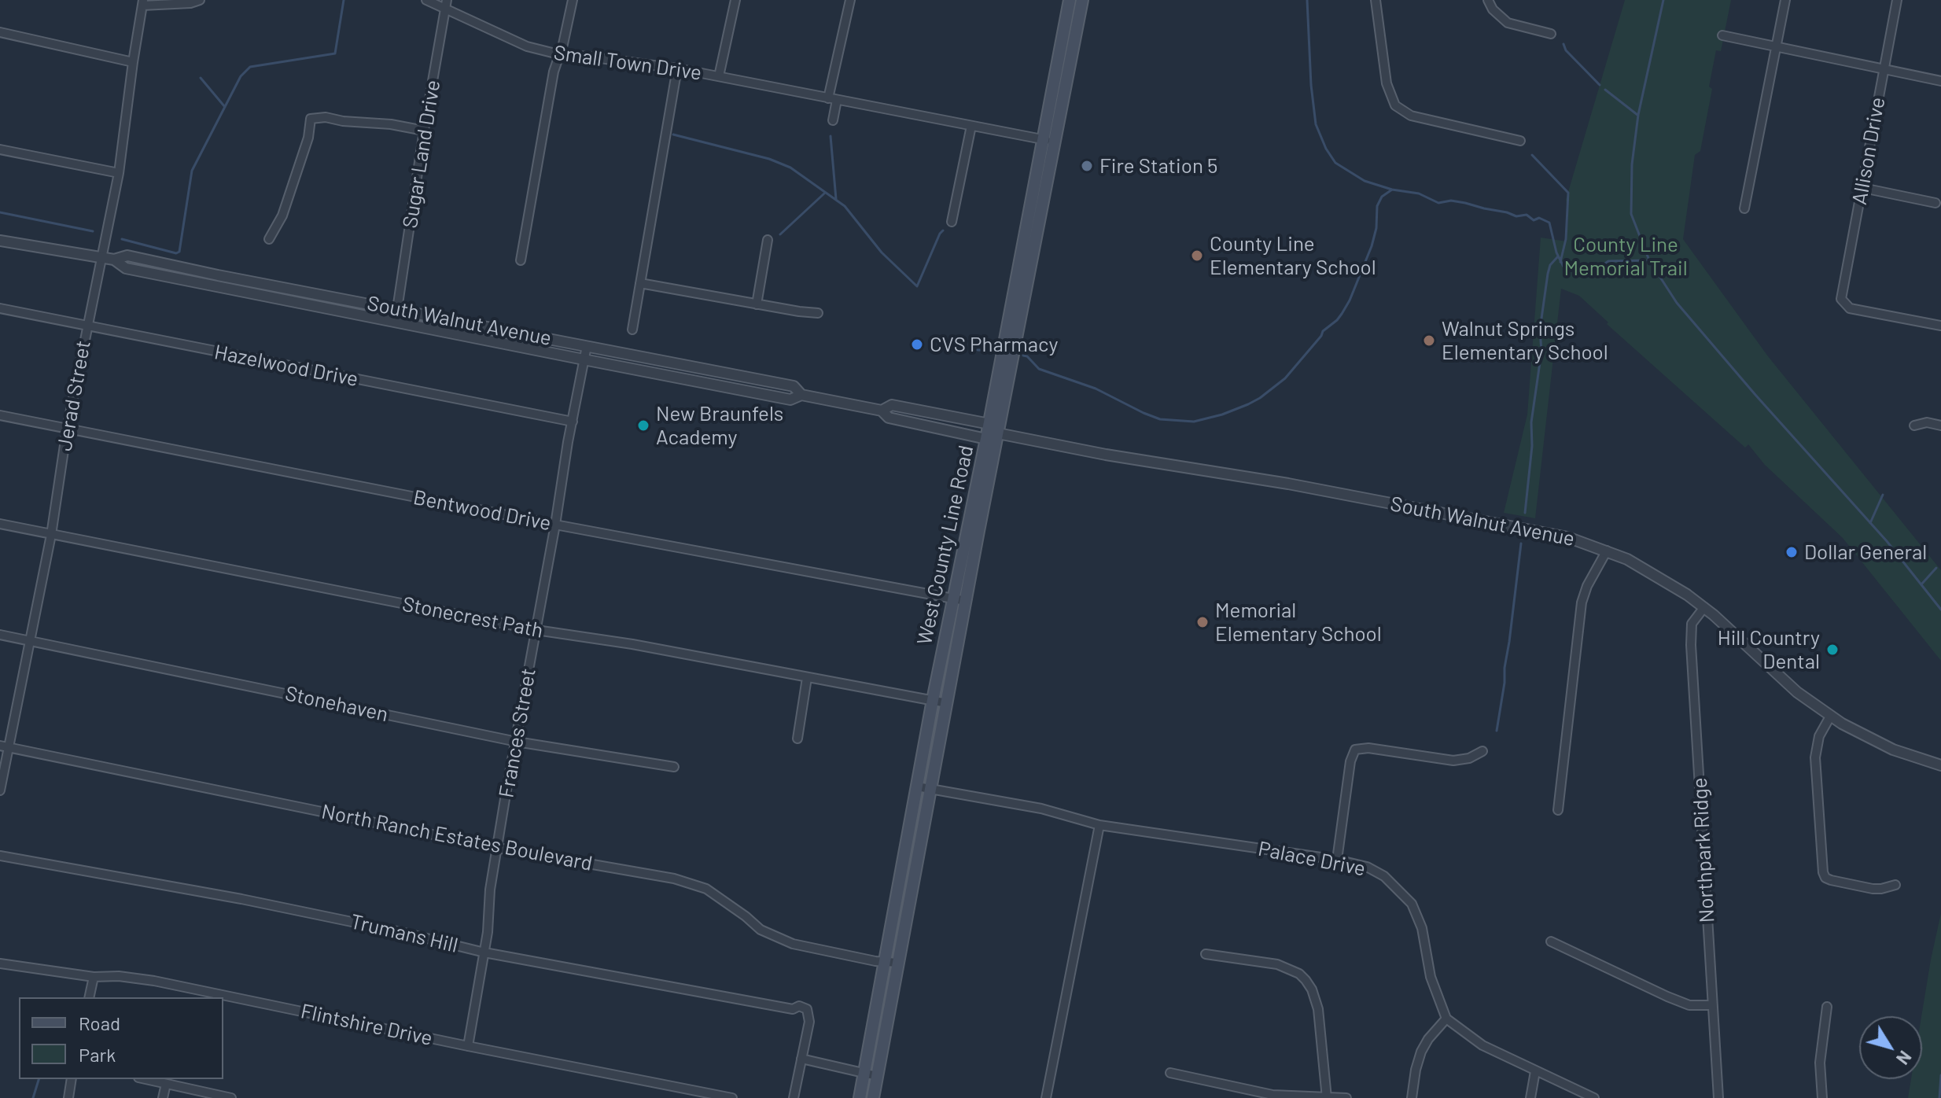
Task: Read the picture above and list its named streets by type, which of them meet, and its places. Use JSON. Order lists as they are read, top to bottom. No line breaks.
{"streets":{"main road":["West County Line Road"],"street":["Small Town Drive","Allison Drive","Sugar Land Drive","South Walnut Avenue","Hazelwood Drive","Jerad Street","Bentwood Drive","Stonecrest Path","Stonehaven","Frances Street","North Ranch Estates Boulevard","Northpark Ridge","Palace Drive","Trumans Hill","Flintshire Drive"]},"crossings":[["Small Town Drive","Sugar Land Drive"],["Small Town Drive","West County Line Road"],["Sugar Land Drive","South Walnut Avenue"],["South Walnut Avenue","Jerad Street"],["South Walnut Avenue","West County Line Road"],["South Walnut Avenue","Frances Street"],["South Walnut Avenue","Northpark Ridge"],["Hazelwood Drive","Jerad Street"],["Hazelwood Drive","Frances Street"],["Jerad Street","Bentwood Drive"],["Jerad Street","Stonecrest Path"],["Jerad Street","Stonehaven"],["Jerad Street","North Ranch Estates Boulevard"],["Bentwood Drive","West County Line Road"],["Bentwood Drive","Frances Street"],["West County Line Road","Stonecrest Path"],["West County Line Road","North Ranch Estates Boulevard"],["West County Line Road","Palace Drive"],["Stonecrest Path","Frances Street"],["Stonehaven","Frances Street"],["Frances Street","North Ranch Estates Boulevard"],["Frances Street","Trumans Hill"],["Frances Street","Flintshire Drive"]],"parks":["County Line Memorial Trail"],"places":["Fire Station 5","County Line Elementary School","Walnut Springs Elementary School","CVS Pharmacy","New Braunfels Academy","Dollar General","Memorial Elementary School","Hill Country Dental"],"legend":["Road","Park"],"north":"bottom right"}
